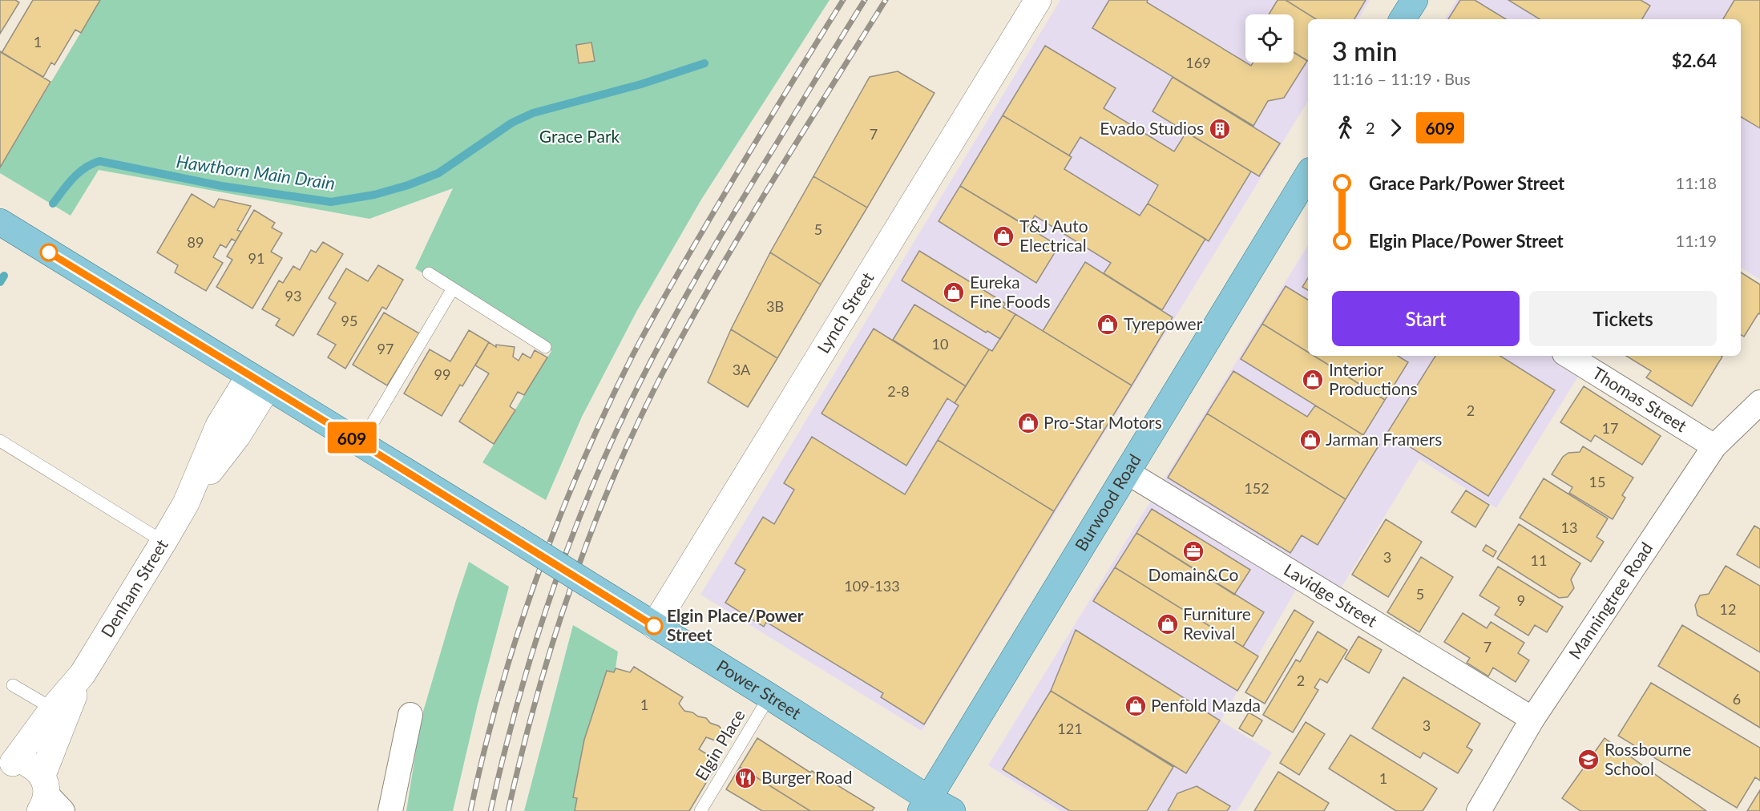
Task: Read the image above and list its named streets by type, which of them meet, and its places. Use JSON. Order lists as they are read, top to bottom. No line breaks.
{"streets":{"main road":["Burwood Road","Power Street"],"street":["Lynch Street","Thomas Street","Denham Street","Lavidge Street","Manningtree Road"],"lane":["Elgin Place"]},"crossings":[["Lynch Street","Power Street"],["Thomas Street","Manningtree Road"],["Burwood Road","Lavidge Street"],["Burwood Road","Power Street"],["Denham Street","Power Street"],["Lavidge Street","Manningtree Road"],["Power Street","Elgin Place"]],"water":["Hawthorn Main Drain"],"parks":["Grace Park"],"places":{"building":["Evado Studios"],"shop":["T&J Auto Electrical","Eureka Fine Foods","Tyrepower","Interior Productions","Pro-Star Motors","Jarman Framers","Furniture Revival","Penfold Mazda"],"office":["Domain&Co"],"other":["Elgin Place/Power Street"],"school or university":["Rossbourne School"],"restaurant":["Burger Road"]},"lines":["bus line 609"],"house_numbers":["1","169","7","5","89","91","93","3B","95","10","97","3A","99","2-8","2","17","15","152","13","3","11","109-133","5","9","12","7","2","6","1","3","121","1"],"page":{"on_map":"609","heading":["3 min","11:16 – 11:19 · Bus","$2.64"],"legs":["2","609"],"list":[{"name":"Grace Park/Power Street","value":"11:18"},{"name":"Elgin Place/Power Street","value":"11:19"}],"buttons":["Start","Tickets"]}}
